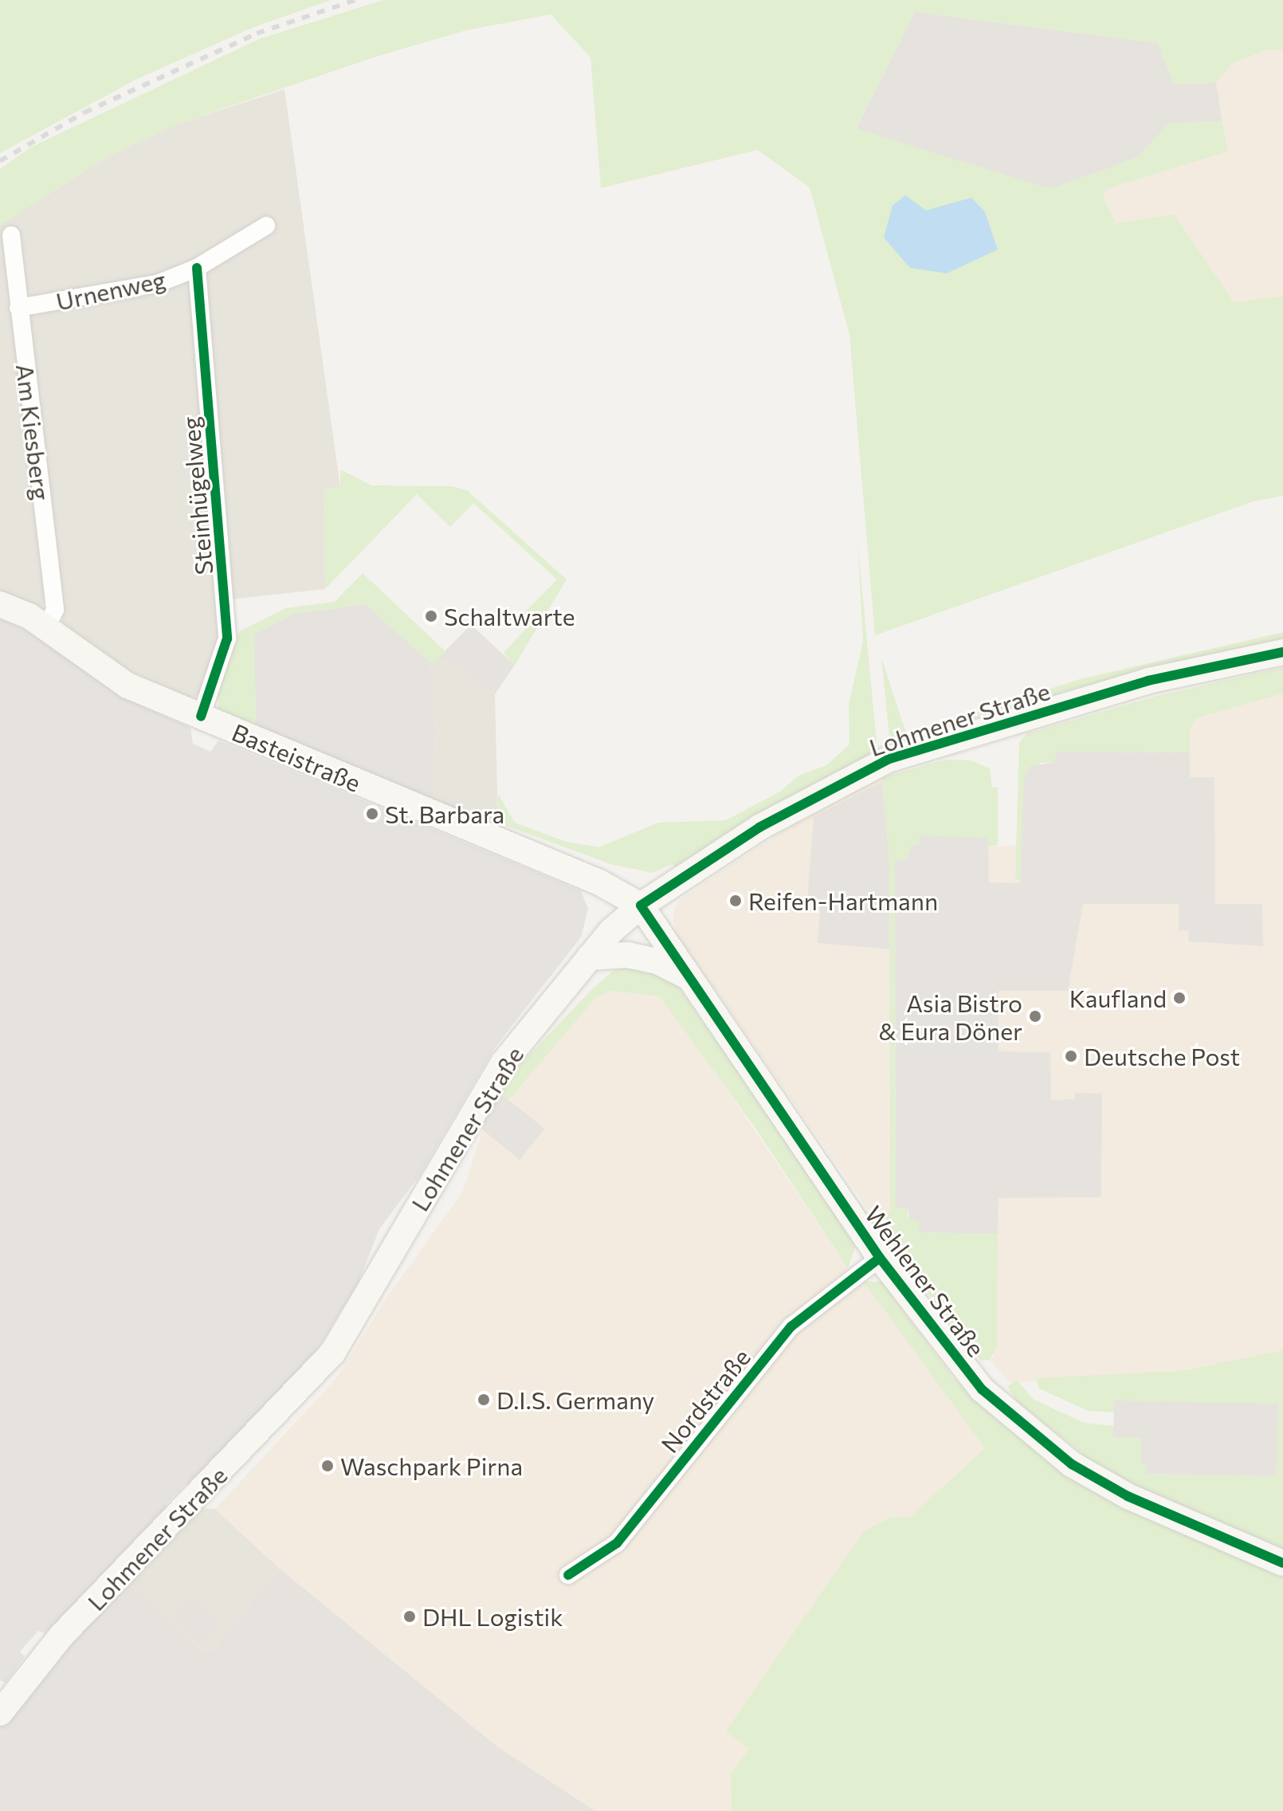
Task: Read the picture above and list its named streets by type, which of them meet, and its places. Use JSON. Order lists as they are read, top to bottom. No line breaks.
{"streets":{"main road":["Lohmener Straße","Basteistraße","Wehlener Straße"],"street":["Urnenweg","Am Kiesberg","Steinhügelweg","Nordstraße"]},"crossings":[["Urnenweg","Am Kiesberg"],["Urnenweg","Steinhügelweg"],["Am Kiesberg","Basteistraße"],["Steinhügelweg","Basteistraße"],["Lohmener Straße","Basteistraße"],["Lohmener Straße","Wehlener Straße"],["Basteistraße","Wehlener Straße"],["Wehlener Straße","Nordstraße"]],"places":["Schaltwarte","St. Barbara","Reifen-Hartmann","Kaufland","Asia Bistro & Eura Döner","Deutsche Post","D.I.S. Germany","Waschpark Pirna","DHL Logistik"]}
